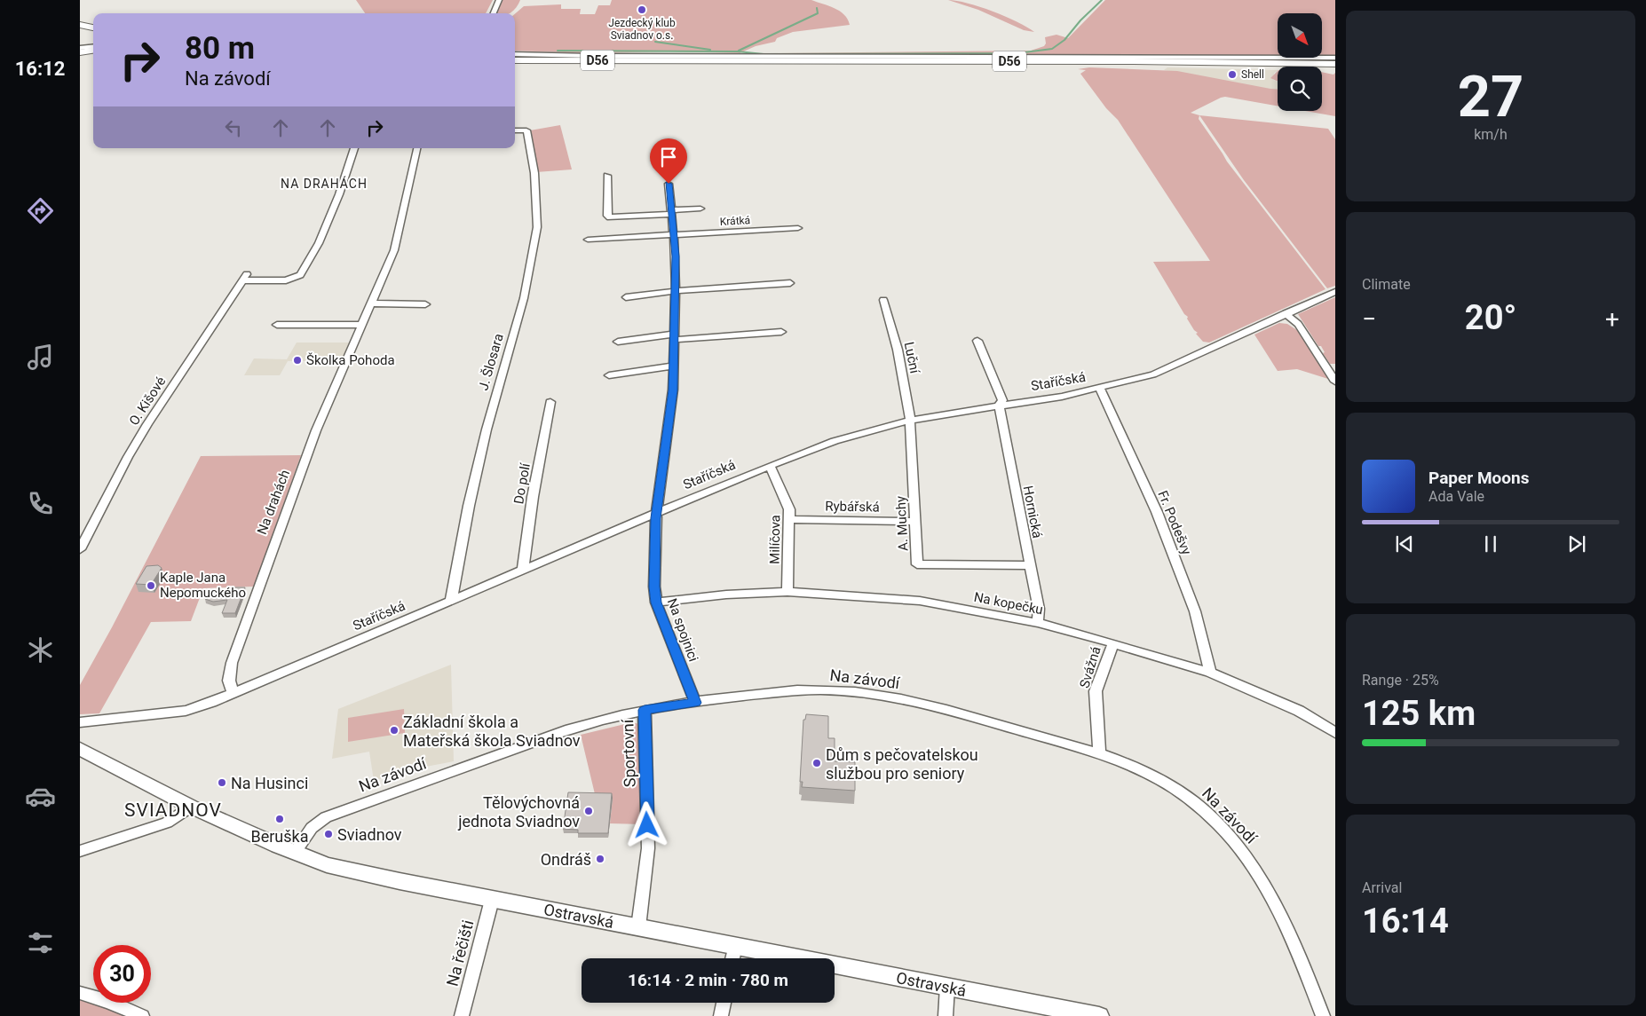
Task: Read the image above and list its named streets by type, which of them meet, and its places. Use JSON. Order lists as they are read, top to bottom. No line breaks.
{"streets":{"highway":["D56"],"street":["Krátká","Luční","J. Šlosara","Staříčská","O. Kišové","Do polí","Na drahách","Rybářská","Hornická","Fr. Podešvy","A. Muchy","Milíčova","Na kopečku","Na spojnici","Svážná","Na závodí","Sportovní","Ostravská","Na řečišti"]},"crossings":[["Luční","Staříčská"],["Luční","A. Muchy"],["J. Šlosara","Staříčská"],["Staříčská","Do polí"],["Staříčská","Na drahách"],["Staříčská","Hornická"],["Staříčská","Fr. Podešvy"],["Staříčská","A. Muchy"],["Staříčská","Milíčova"],["Staříčská","Na spojnici"],["Rybářská","A. Muchy"],["Rybářská","Milíčova"],["Hornická","A. Muchy"],["Hornická","Na kopečku"],["Fr. Podešvy","Na kopečku"],["Milíčova","Na kopečku"],["Na kopečku","Na spojnici"],["Na kopečku","Svážná"],["Na spojnici","Na závodí"],["Svážná","Na závodí"],["Na závodí","Sportovní"],["Na závodí","Ostravská"],["Sportovní","Ostravská"],["Ostravská","Na řečišti"]],"districts":["NA DRAHÁCH","SVIADNOV"],"places":["Jezdecký klub Sviadnov o.s.","Shell","Školka Pohoda","Kaple Jana Nepomuckého","Základní škola a Mateřská škola Sviadnov","Dům s pečovatelskou službou pro seniory","Na Husinci","Tělovýchovná jednota Sviadnov","Beruška","Sviadnov","Ondráš"],"north":"bottom right","page":{"tabs":"16:12","tile":[["27","km/h"],"Climate",["Range · 25%","125 km"],["Arrival","16:14"]],"turn":["80 m","Na závodí"],"heat":["−","20°","+"],"song":["Paper Moons","Ada Vale"],"limit":"30","trip":"16:14 · 2 min · 780 m"}}
